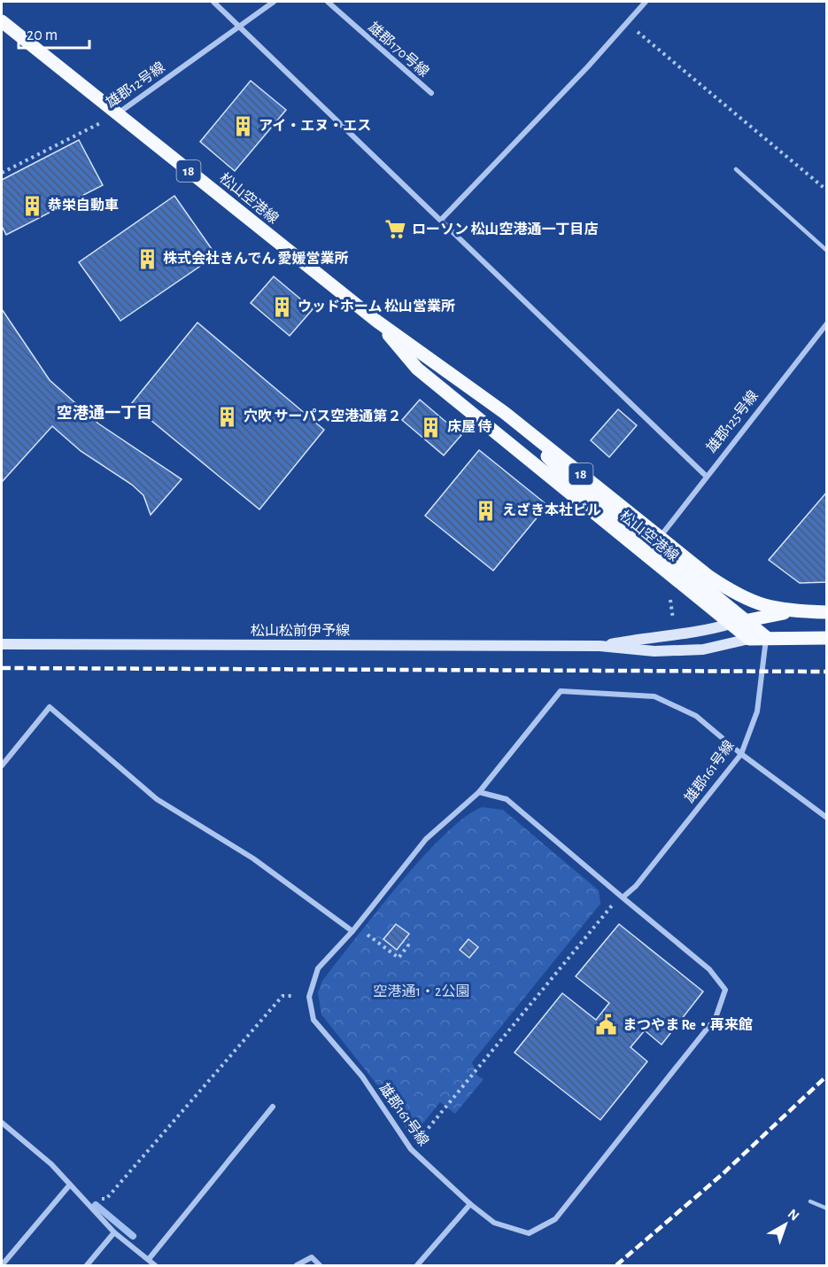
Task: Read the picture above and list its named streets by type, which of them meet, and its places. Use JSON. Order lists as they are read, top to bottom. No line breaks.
{"streets":{"main road":["18","松山空港線","松山松前伊予線"],"street":["雄郡170号線","雄郡12号線","雄郡125号線","雄郡161号線"]},"crossings":[["雄郡12号線","松山空港線"],["18","松山空港線"],["18","雄郡125号線"],["18","松山松前伊予線"],["18","雄郡161号線"],["松山空港線","雄郡125号線"]],"districts":["空港通一丁目"],"parks":["空港通1・2公園"],"places":{"building":["アイ・エヌ・エス","恭栄自動車","株式会社きんでん 愛媛営業所","ウッドホーム 松山営業所","穴吹 サーパス空港通第２","床屋 侍","えざき本社ビル"],"supermarket":["ローソン 松山空港通一丁目店"],"public building":["まつやま Re・再来館"]},"scale_bar":"20 m","north":"top right"}
